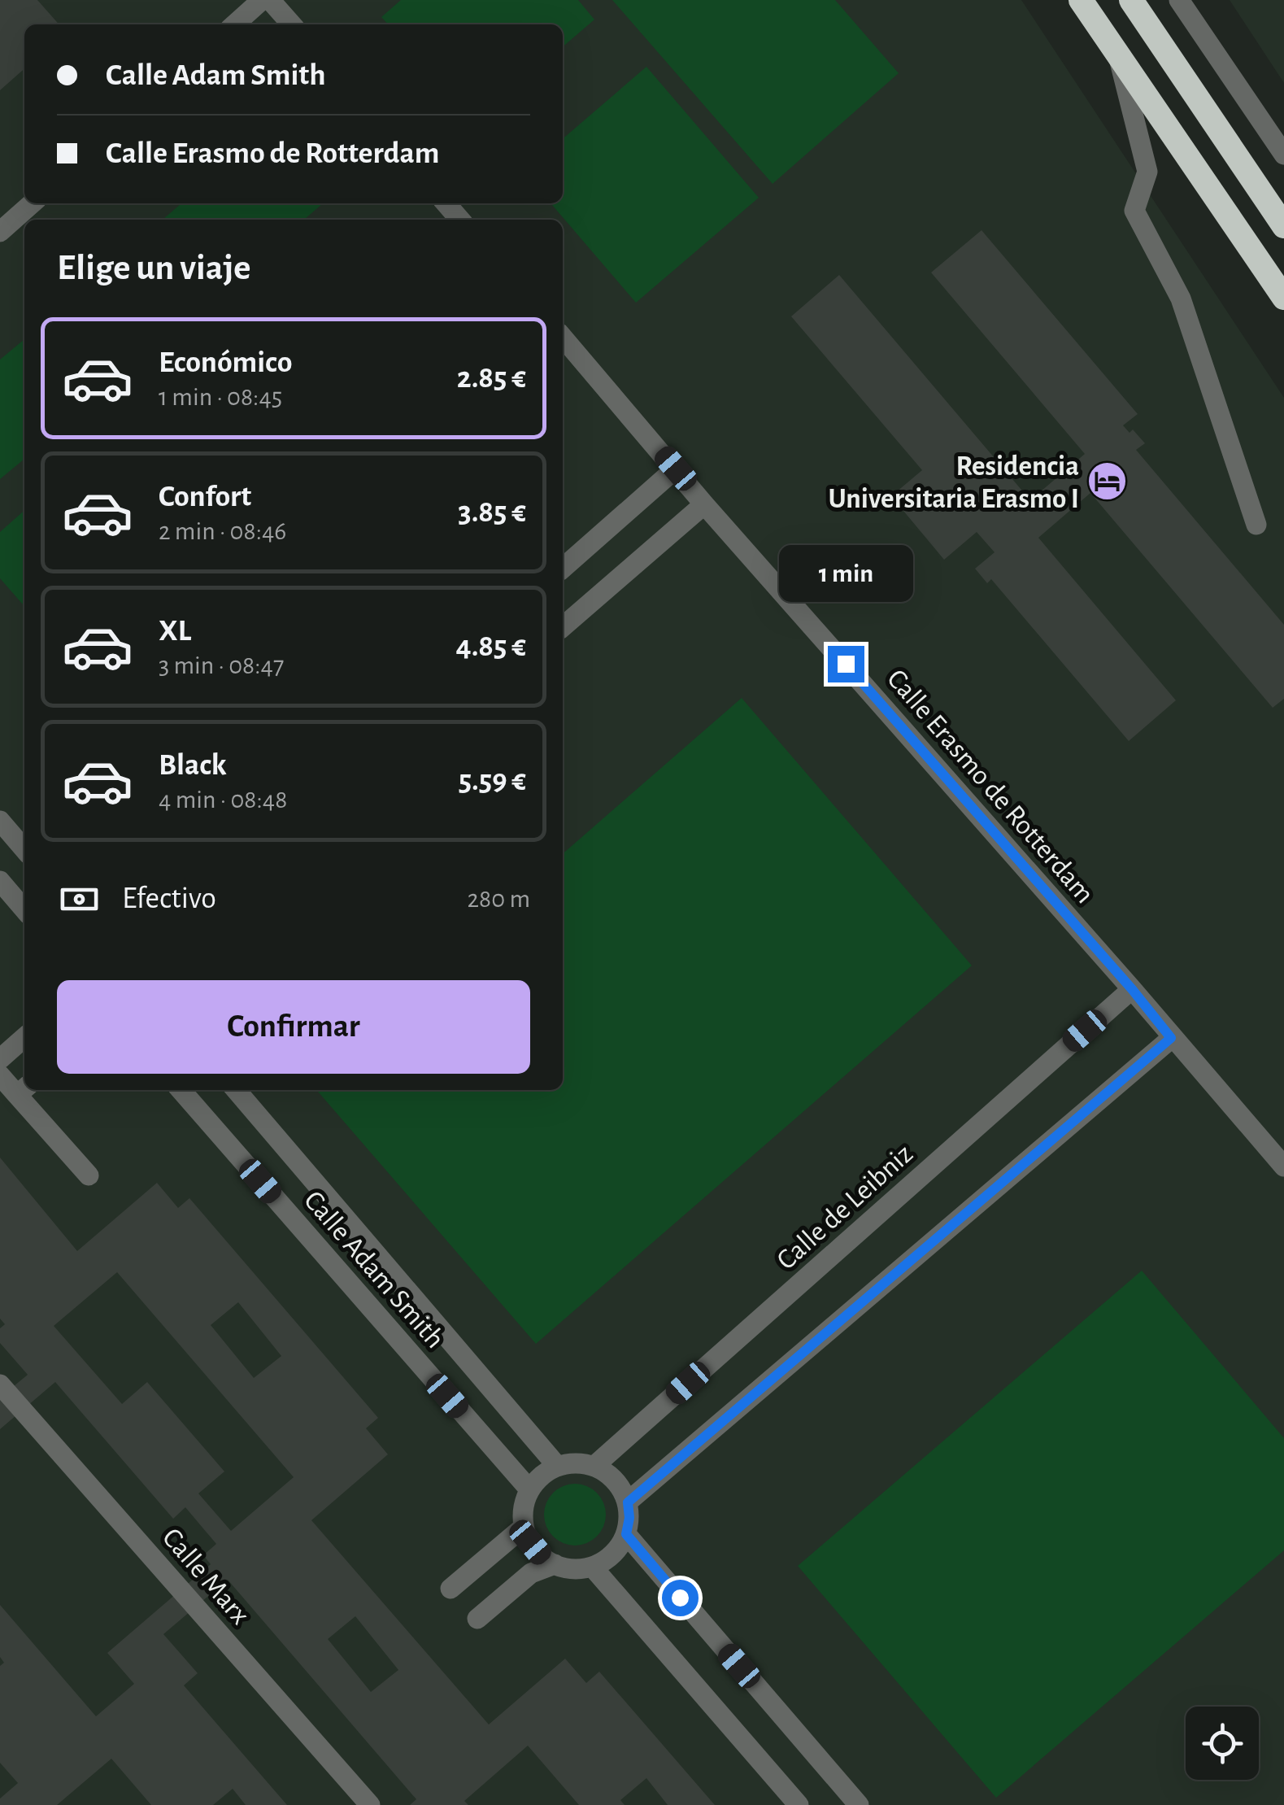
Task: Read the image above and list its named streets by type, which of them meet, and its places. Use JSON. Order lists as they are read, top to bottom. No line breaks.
{"streets":{"street":["Calle Erasmo de Rotterdam","Calle de Leibniz","Calle Adam Smith","Calle Marx"]},"crossings":[["Calle Erasmo de Rotterdam","Calle de Leibniz"],["Calle de Leibniz","Calle Adam Smith"]],"places":{"hotel":["Residencia Universitaria Erasmo I"]},"page":{"banner":["Calle Adam Smith","Calle Erasmo de Rotterdam"],"heading":"Elige un viaje","list":[{"name":"Económico","note":"1 min · 08:45","value":"2.85 €"},{"name":"Confort","note":"2 min · 08:46","value":"3.85 €"},{"name":"XL","note":"3 min · 08:47","value":"4.85 €"},{"name":"Black","note":"4 min · 08:48","value":"5.59 €"}],"bubble":"1 min","pay":["Efectivo","280 m"],"buttons":"Confirmar"}}
